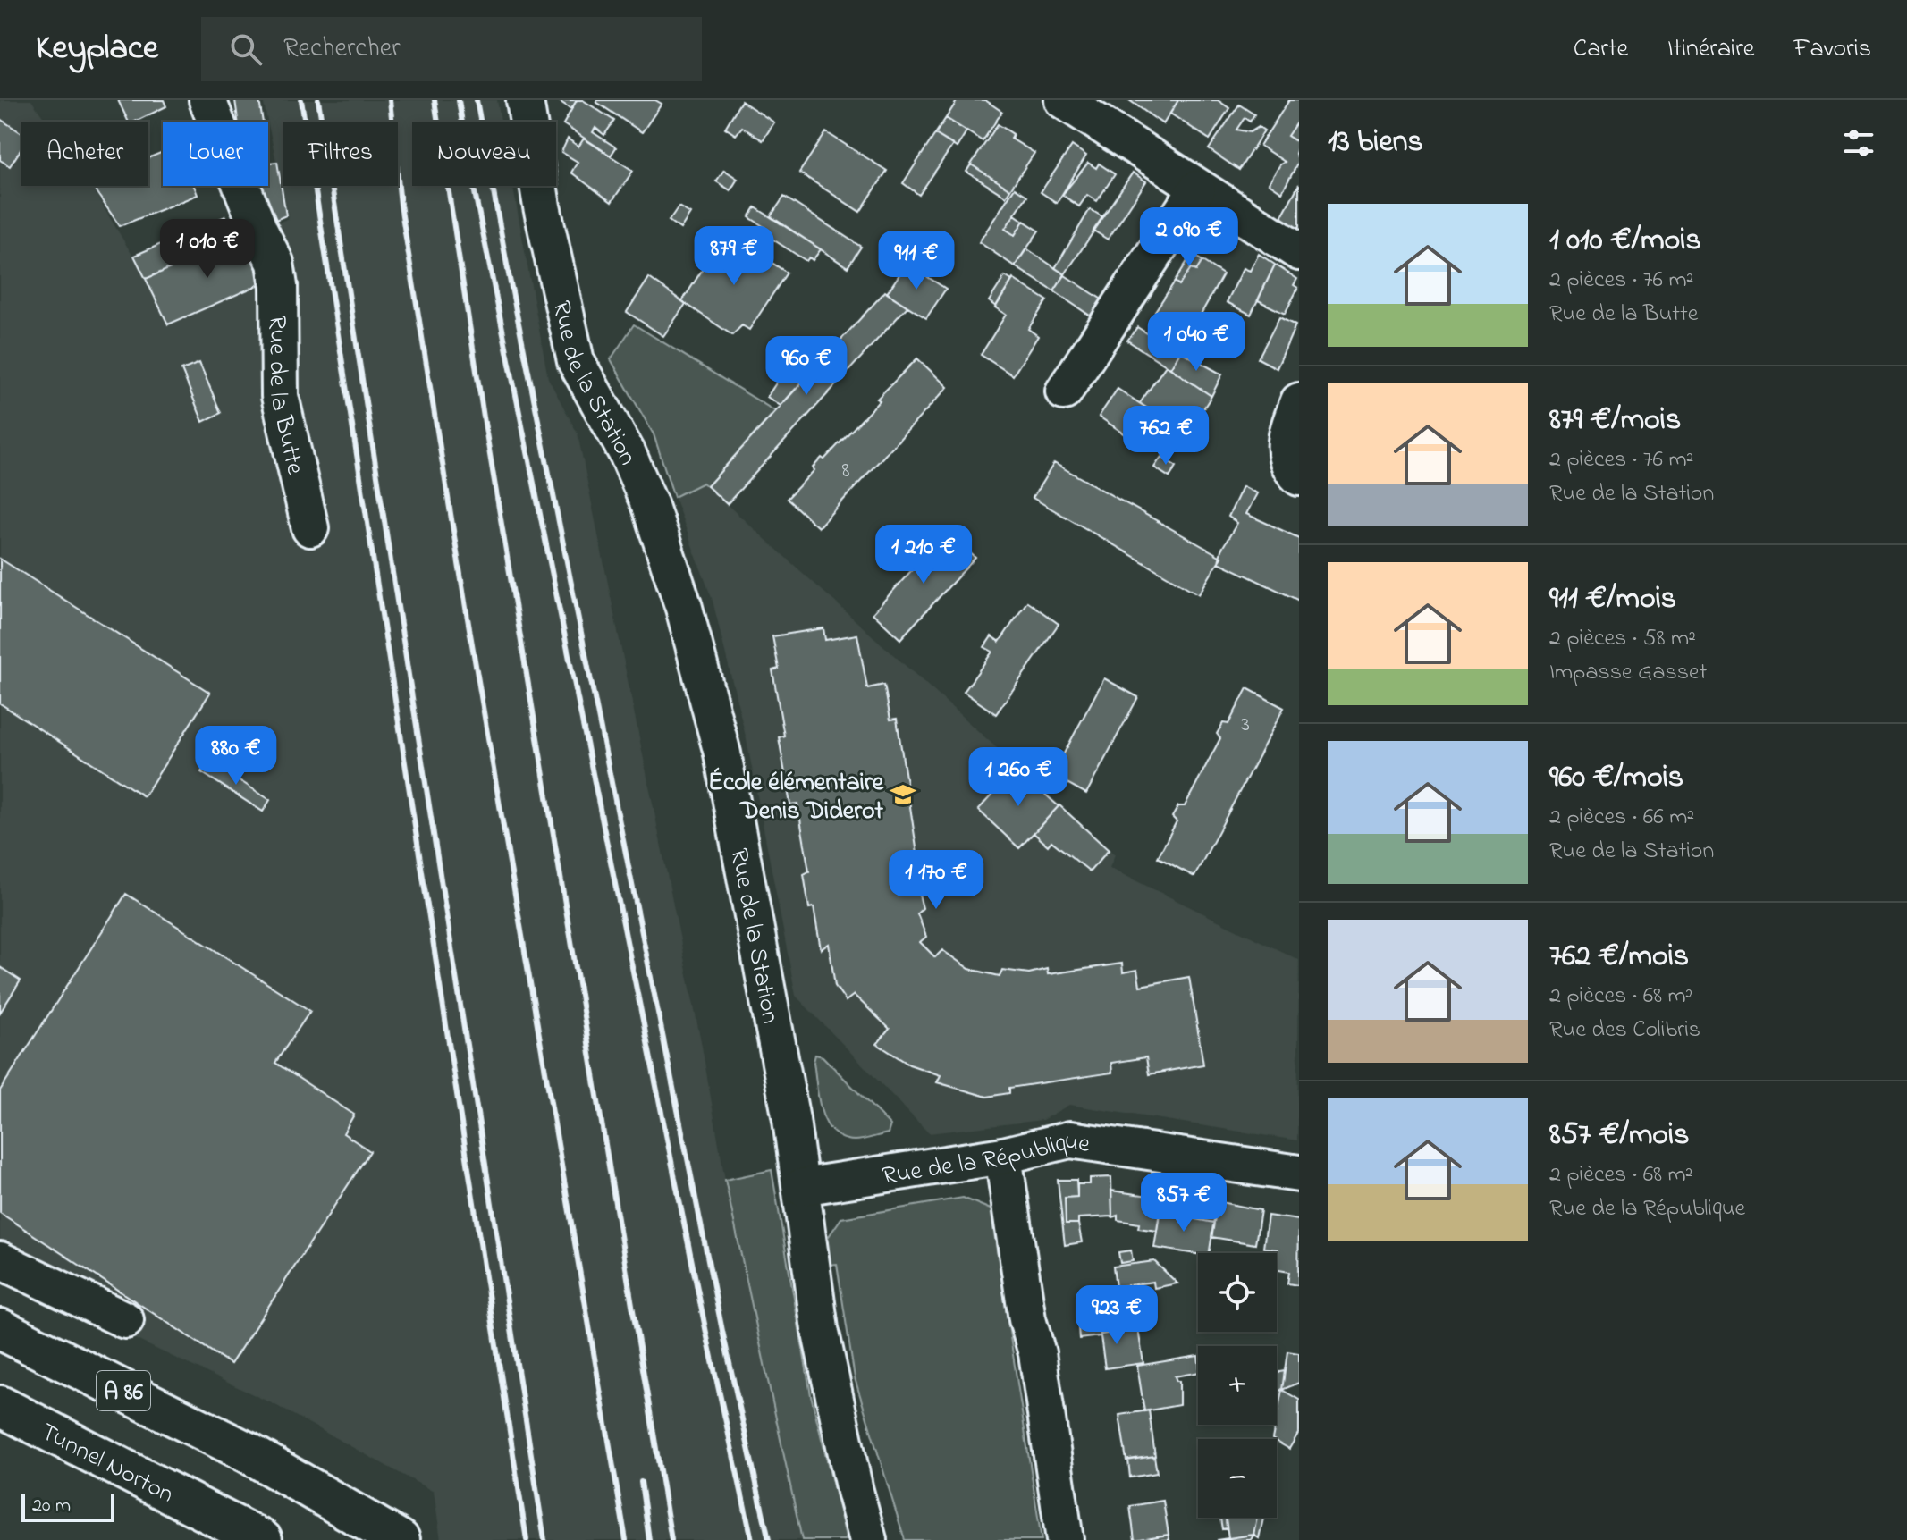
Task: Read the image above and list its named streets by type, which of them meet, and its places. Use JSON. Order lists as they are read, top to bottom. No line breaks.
{"streets":{"highway":["A 86","Tunnel Norton"],"street":["Rue de la Station","Rue de la Butte","Rue de la République"]},"crossings":[["Rue de la Station","Rue de la République"]],"places":{"school or university":["École élémentaire Denis Diderot"]},"house_numbers":["8","3"],"scale_bar":"20 m","page":{"header":"Keyplace","search":"Rechercher","nav":["Carte","Itinéraire","Favoris"],"heading":"13 biens","chip":["Acheter","Louer","Filtres","Nouveau"],"list":[{"name":"1 010 €/mois","note":"2 pièces · 76 m² · Rue de la Butte"},{"name":"879 €/mois","note":"2 pièces · 76 m² · Rue de la Station"},{"name":"911 €/mois","note":"2 pièces · 58 m² · Impasse Gasset"},{"name":"960 €/mois","note":"2 pièces · 66 m² · Rue de la Station"},{"name":"762 €/mois","note":"2 pièces · 68 m² · Rue des Colibris"},{"name":"857 €/mois","note":"2 pièces · 68 m² · Rue de la République"}],"price":["2 090 €","1 010 €","879 €","911 €","1 040 €","960 €","762 €","1 210 €","880 €","1 260 €","1 170 €","857 €","923 €"],"map_buttons":["+","−"],"scale":"20 m"}}
